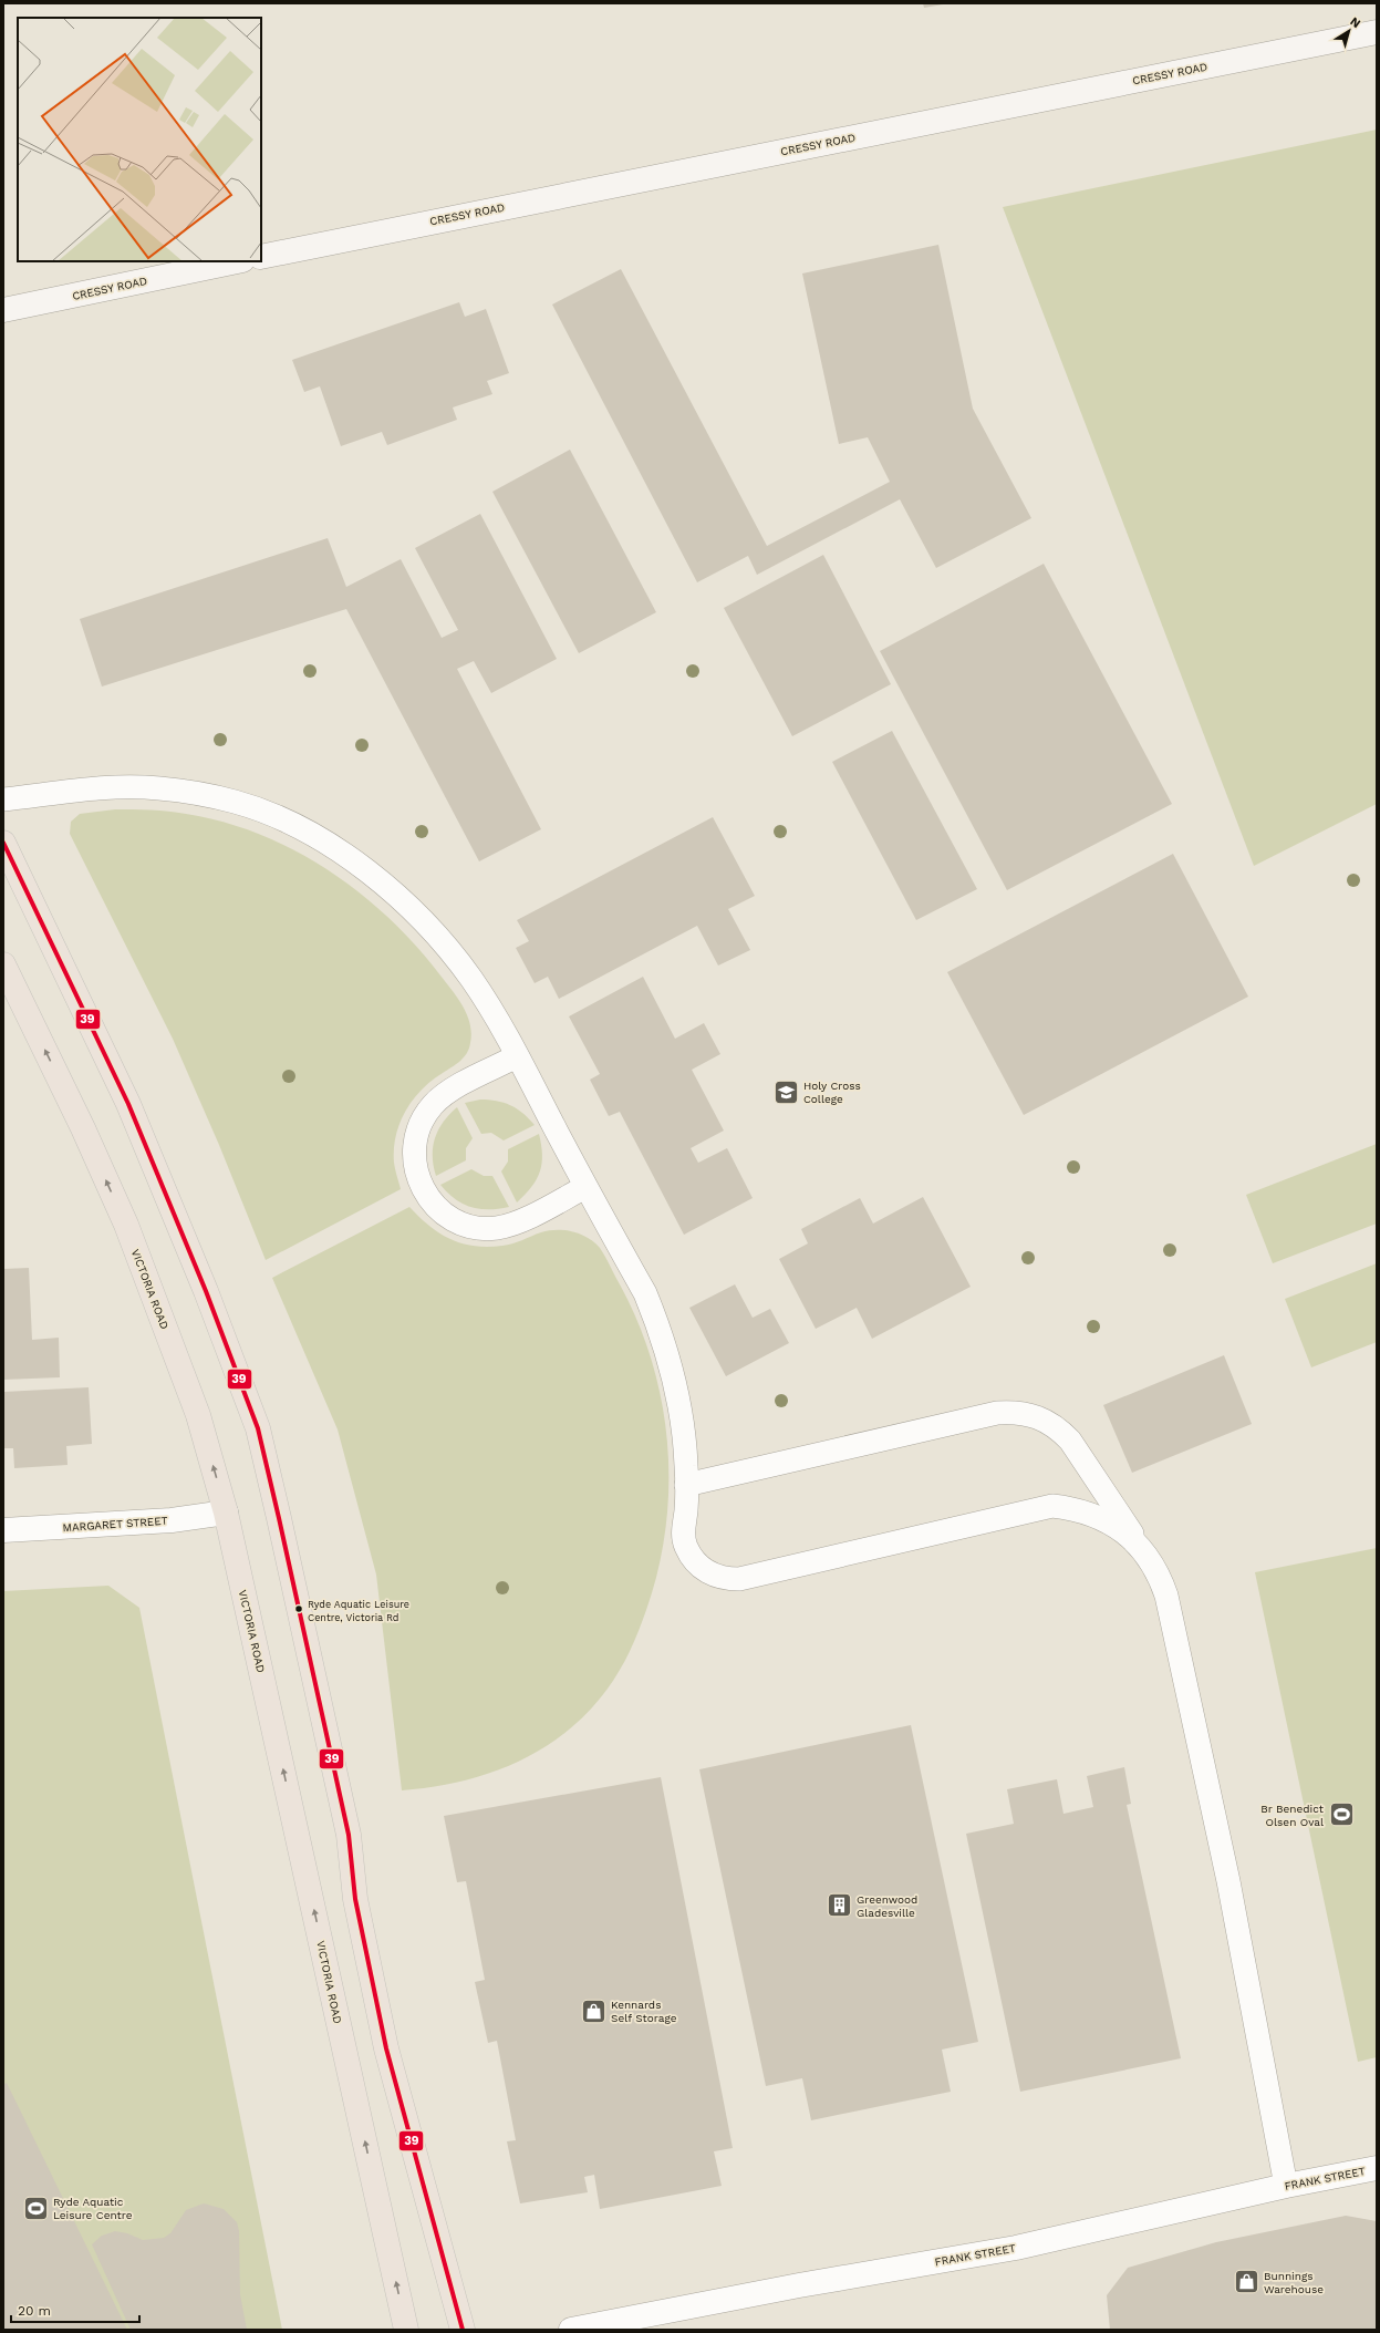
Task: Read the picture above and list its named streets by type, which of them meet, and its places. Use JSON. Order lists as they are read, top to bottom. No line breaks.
{"streets":{"highway":["VICTORIA ROAD"],"street":["CRESSY ROAD","MARGARET STREET","FRANK STREET"]},"crossings":[["VICTORIA ROAD","MARGARET STREET"]],"places":{"school or university":["Holy Cross College"],"other":["Ryde Aquatic Leisure Centre, Victoria Rd"],"sports":["Br Benedict Olsen Oval","Ryde Aquatic Leisure Centre"],"building":["Greenwood Gladesville"],"shop":["Kennards Self Storage","Bunnings Warehouse"]},"lines":["transit line 39"],"scale_bar":"20 m","north":"top right"}
